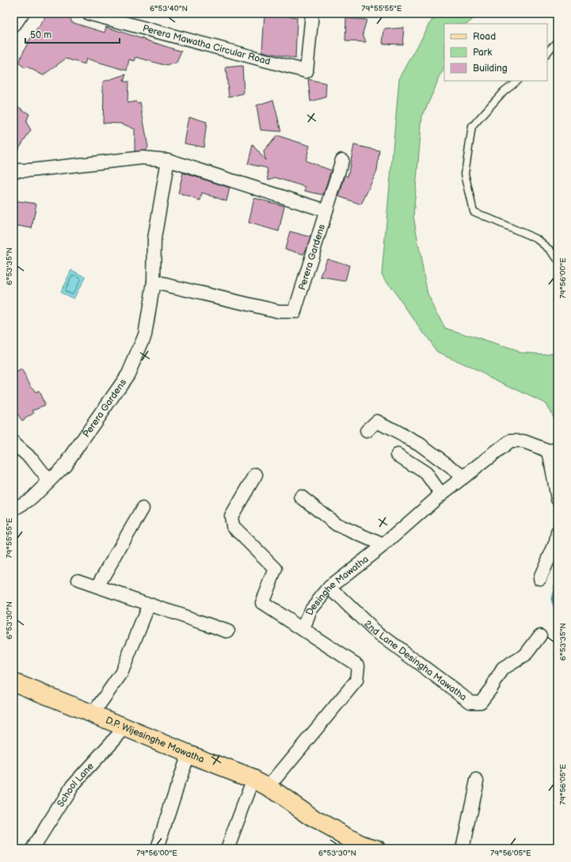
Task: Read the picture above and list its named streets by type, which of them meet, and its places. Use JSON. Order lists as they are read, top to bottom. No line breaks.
{"streets":{"main road":["D.P. Wijesinghe Mawatha"],"street":["Perera Mawatha Circular Road","Perera Gardens","Desinghe Mawatha","2nd Lane Desingha Mawatha","School Lane"]},"crossings":[["Desinghe Mawatha","2nd Lane Desingha Mawatha"],["Desinghe Mawatha","D.P. Wijesinghe Mawatha"],["D.P. Wijesinghe Mawatha","School Lane"]],"legend":["Road","Park","Building"],"scale_bar":"50 m","coordinates":["6°53'40\"N","79°55'55\"E","6°53'35\"N","79°56'00\"E","6°53'30\"N","79°56'05\"E"]}
